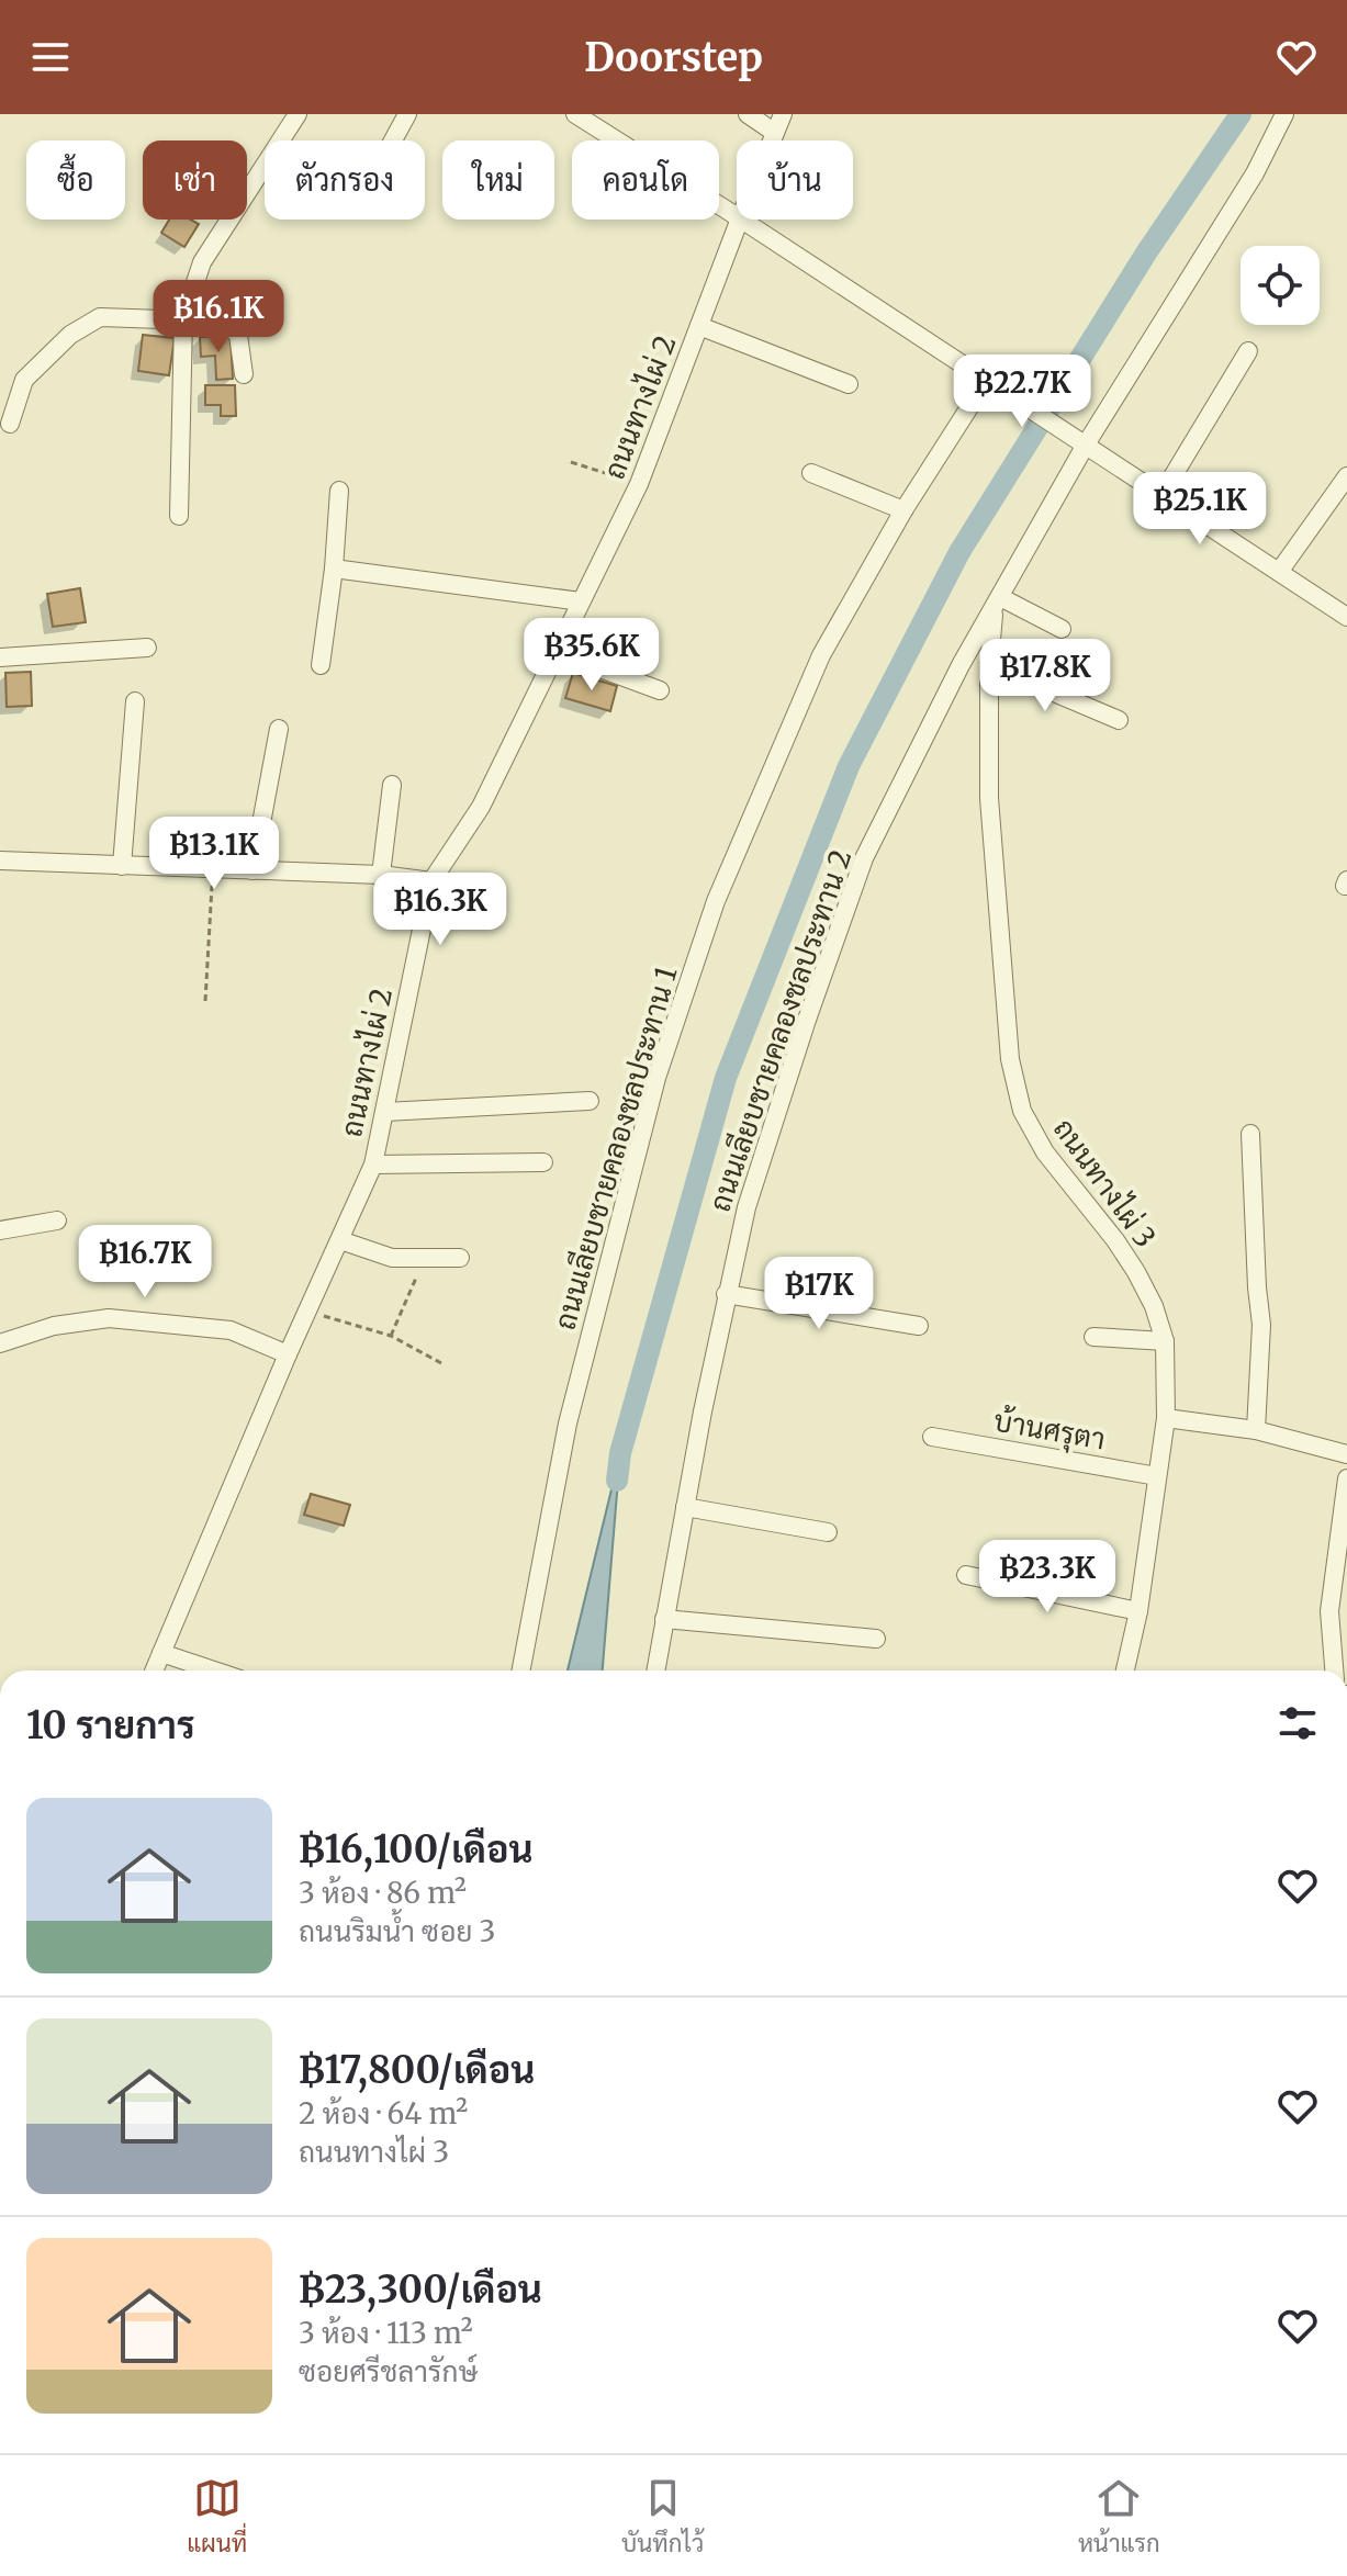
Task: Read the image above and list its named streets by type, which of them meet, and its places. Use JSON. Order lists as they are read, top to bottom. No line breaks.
{"streets":{"street":["ถนนทางไผ่ 2","ถนนเลียบชายคลองชลประทาน 2","ถนนเลียบชายคลองชลประทาน 1","ถนนทางไผ่ 3","บ้านศรุตา"]},"crossings":[["ถนนเลียบชายคลองชลประทาน 2","ถนนทางไผ่ 3"],["ถนนทางไผ่ 3","บ้านศรุตา"]],"page":{"header":"Doorstep","chip":["ซื้อ","เช่า","ตัวกรอง","ใหม่","คอนโด","บ้าน"],"price":["฿16.1K","฿22.7K","฿25.1K","฿35.6K","฿17.8K","฿13.1K","฿16.3K","฿16.7K","฿17K","฿23.3K"],"heading":"10 รายการ","list":[{"name":"฿16,100/เดือน","note":"3 ห้อง · 86 m² · ถนนริมน้ำ ซอย 3"},{"name":"฿17,800/เดือน","note":"2 ห้อง · 64 m² · ถนนทางไผ่ 3"},{"name":"฿23,300/เดือน","note":"3 ห้อง · 113 m² · ซอยศรีชลารักษ์"}],"tabs":["แผนที่","บันทึกไว้","หน้าแรก"]}}
